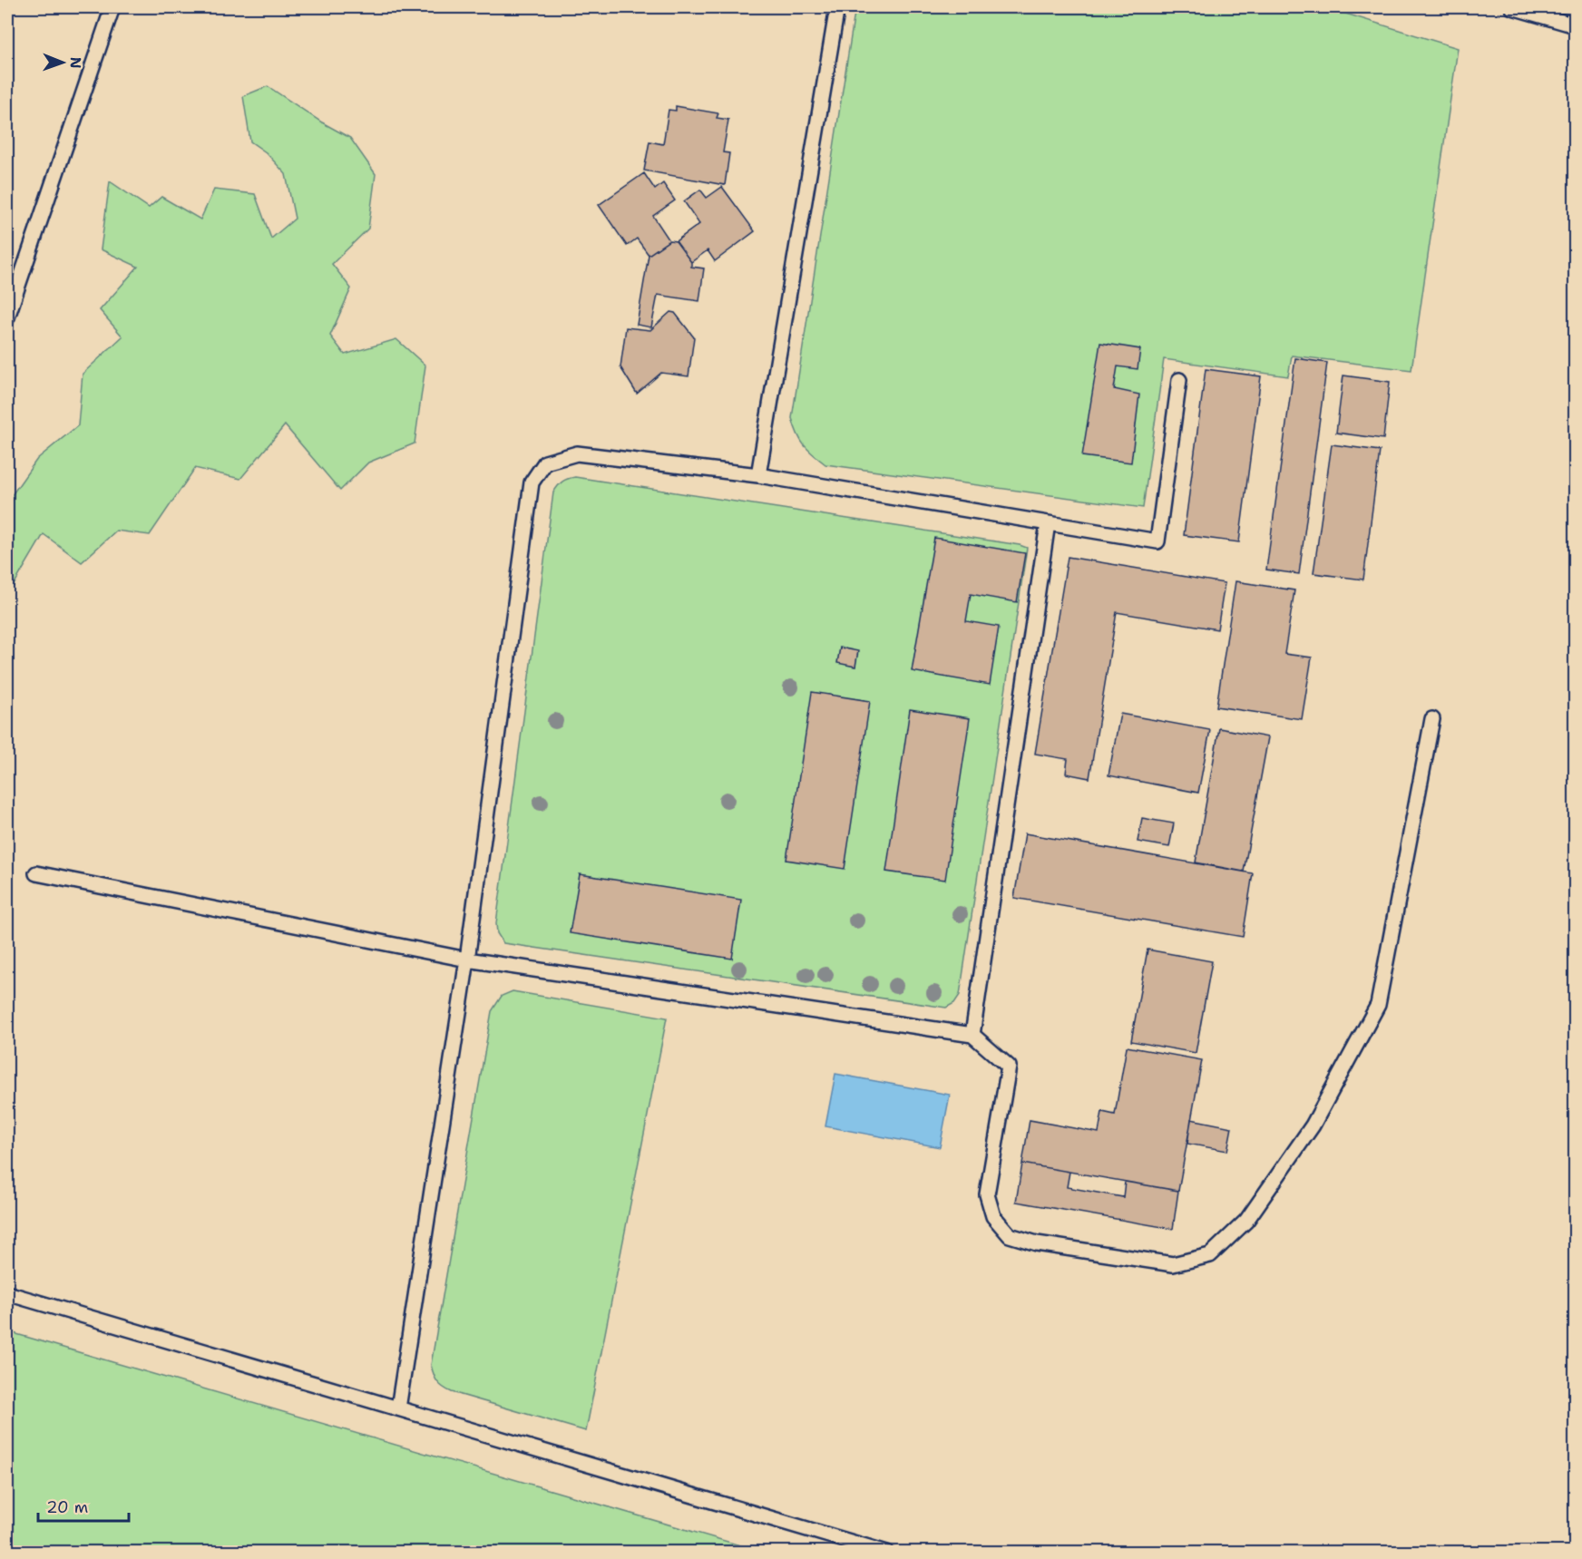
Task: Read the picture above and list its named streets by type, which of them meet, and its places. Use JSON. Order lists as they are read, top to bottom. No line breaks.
{"scale_bar":"20 m","north":"right"}
